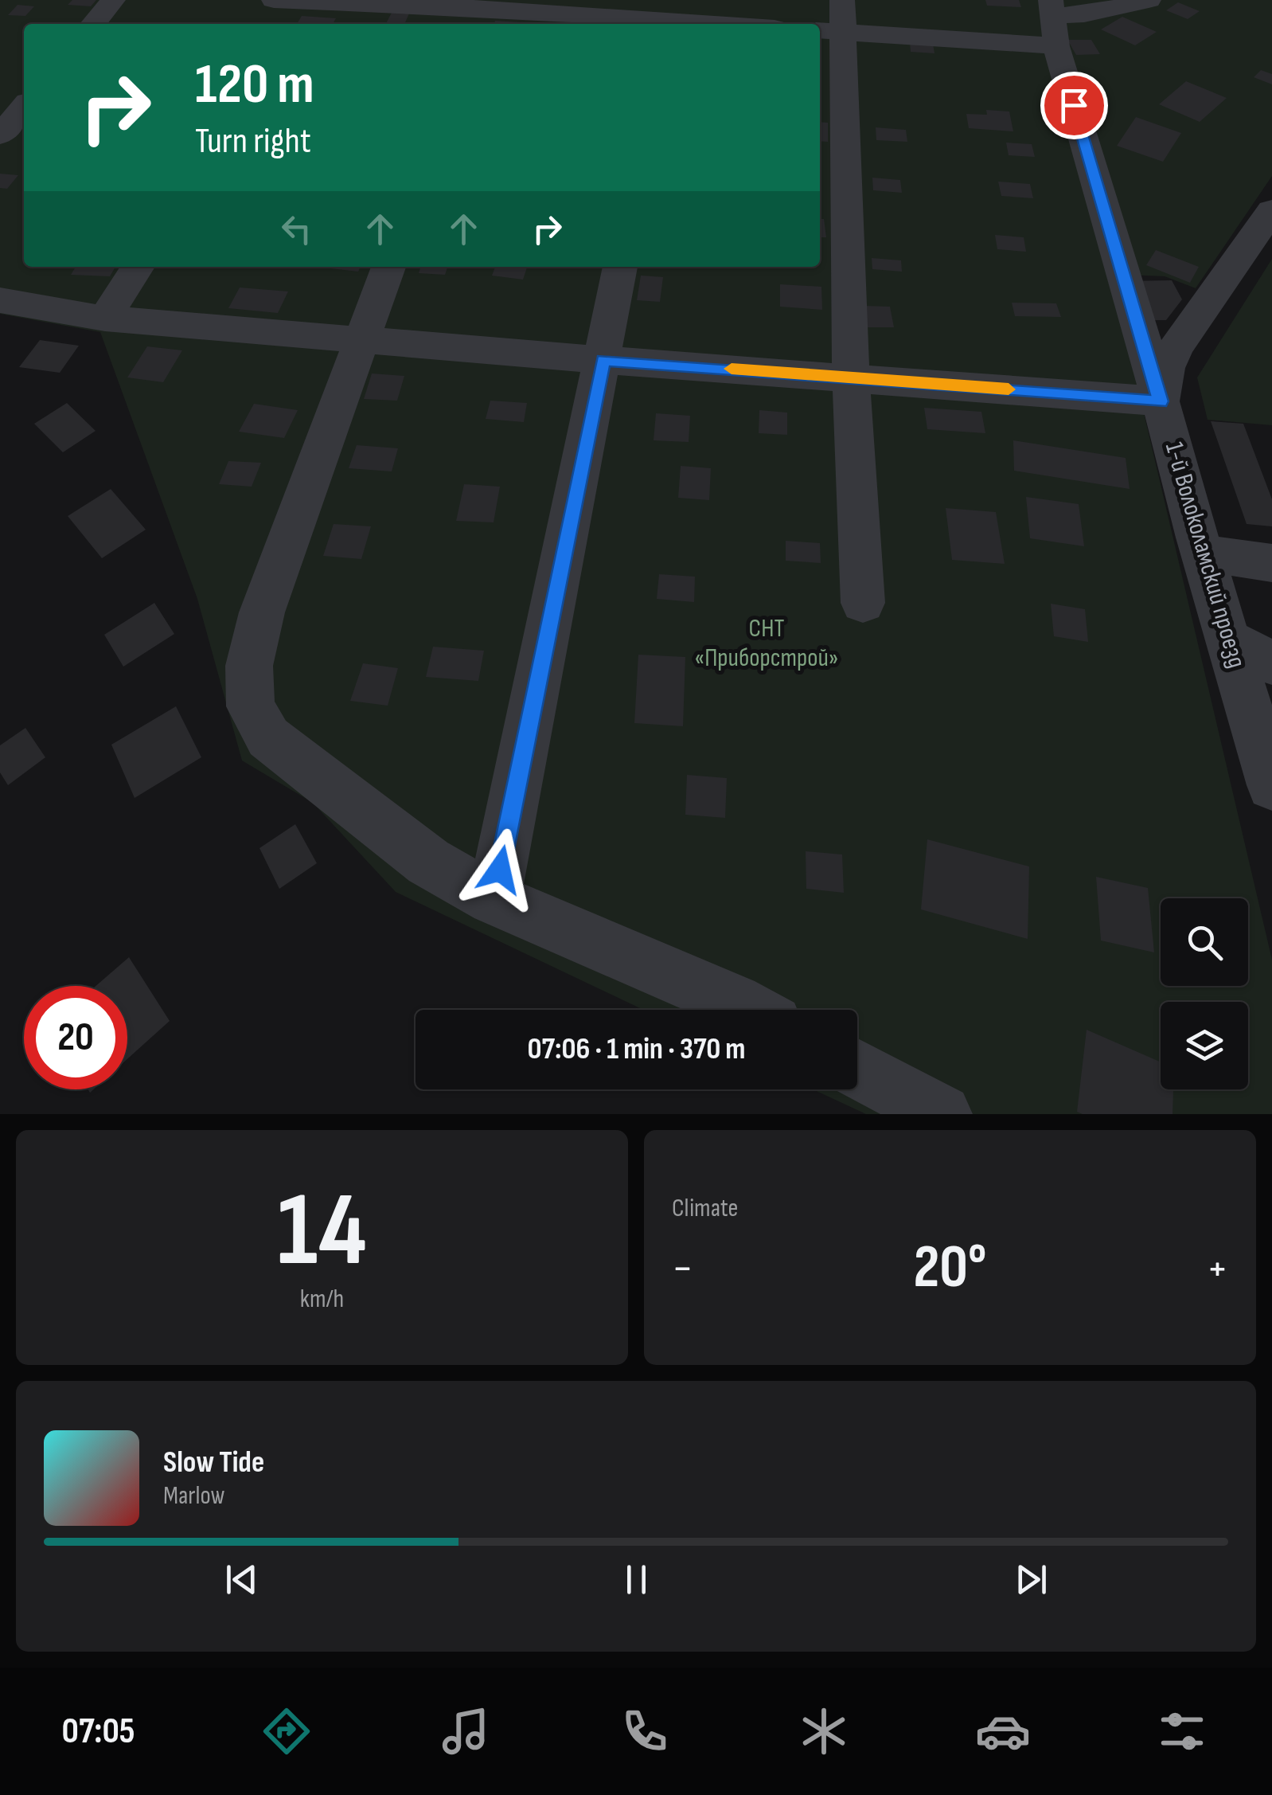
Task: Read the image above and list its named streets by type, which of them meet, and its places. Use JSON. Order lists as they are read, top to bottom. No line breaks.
{"streets":{"street":["1-й Волоколамский проезд"]},"parks":["СНТ «Приборстрой»"],"page":{"turn":["120 m","Turn right"],"limit":"20","trip":"07:06 · 1 min · 370 m","tile":[["14","km/h"],"Climate"],"heat":["−","20°","+"],"song":["Slow Tide","Marlow"],"tabs":"07:05"}}
